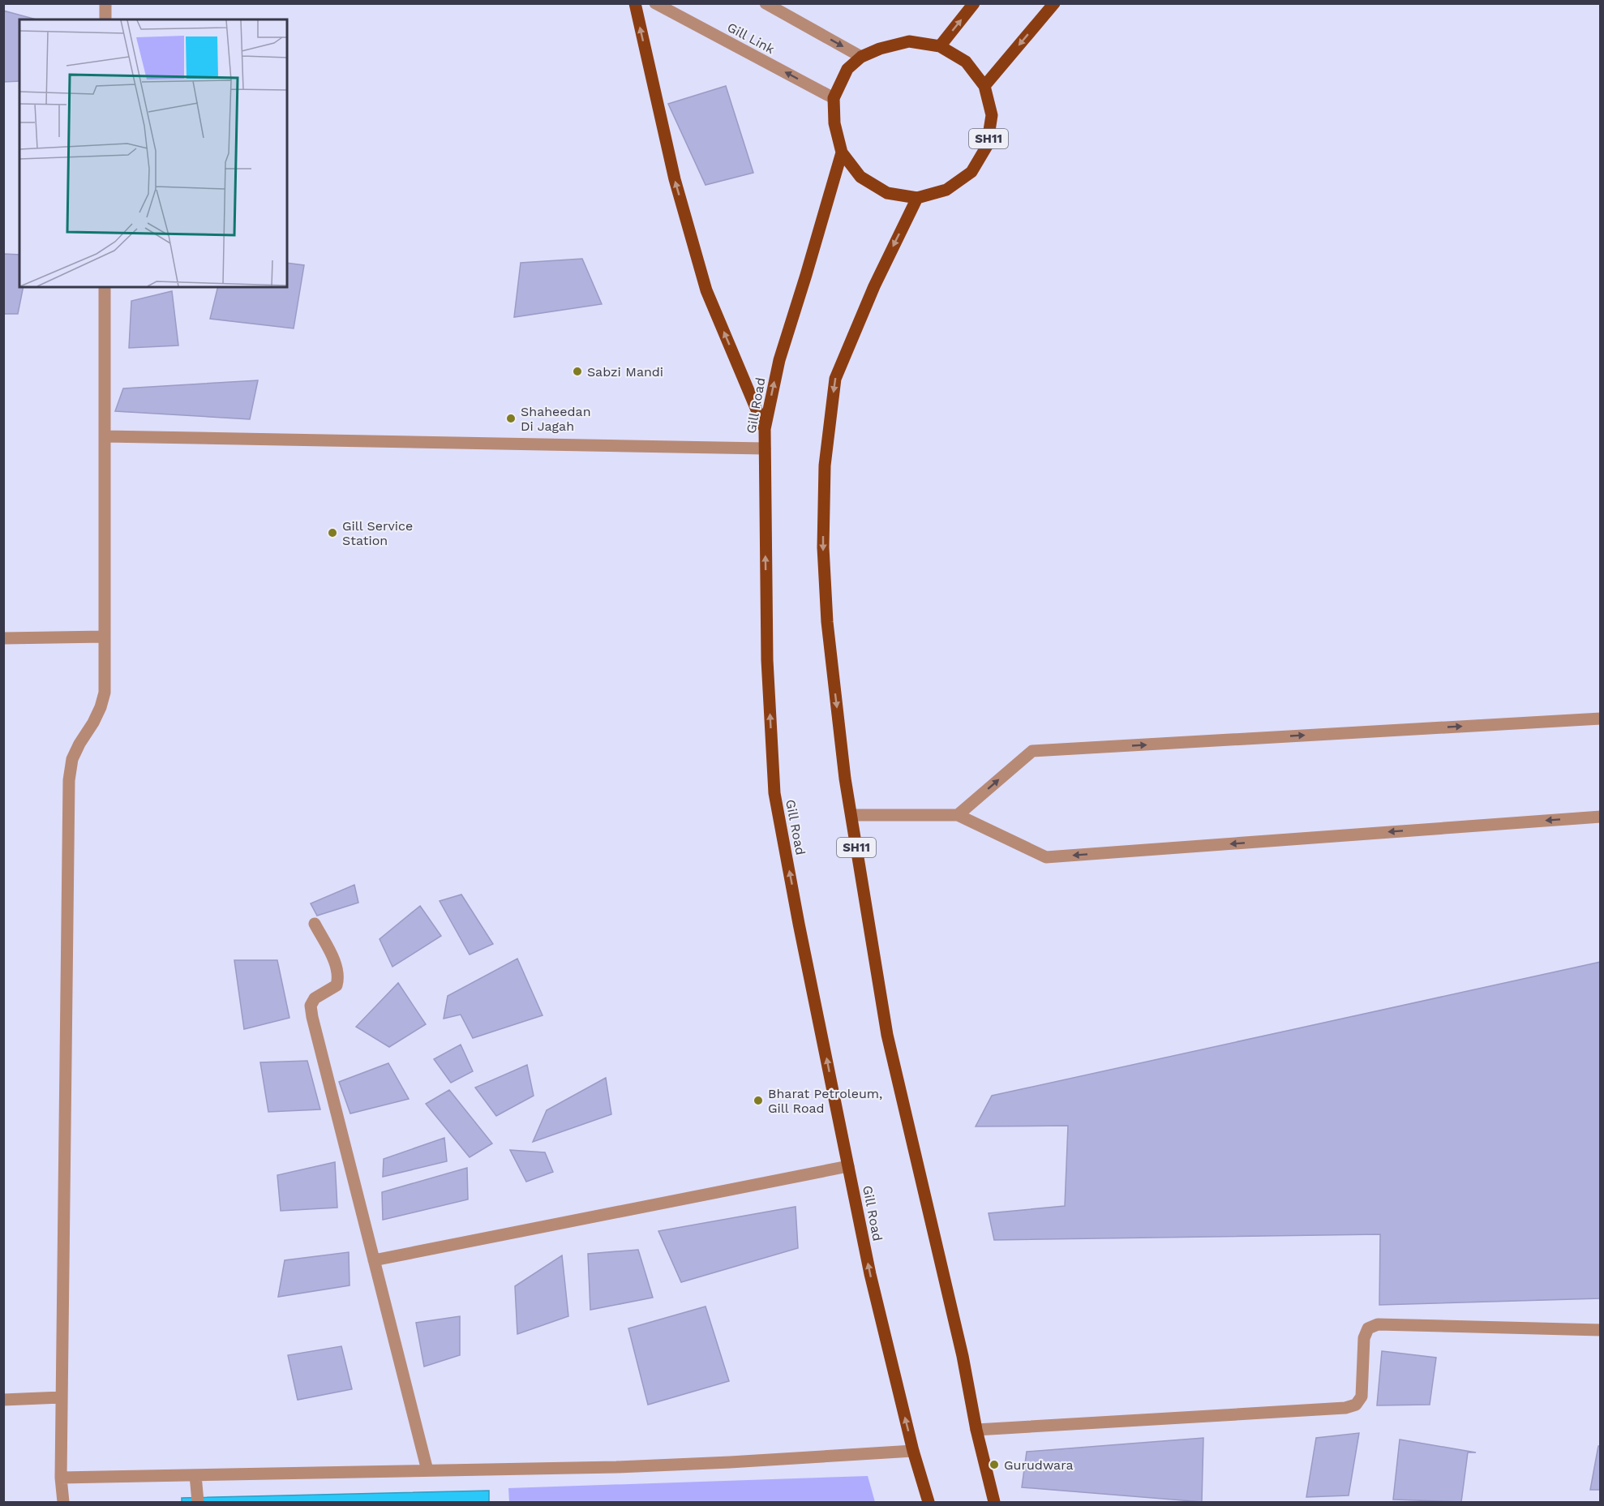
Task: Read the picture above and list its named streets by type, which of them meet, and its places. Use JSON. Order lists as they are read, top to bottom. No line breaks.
{"streets":{"main road":["SH11","Gill Road"],"street":["Gill Link"]},"crossings":[["Gill Link","SH11"],["Gill Link","Gill Road"],["SH11","Gill Road"]],"places":["Sabzi Mandi","Shaheedan Di Jagah","Gill Service Station","Bharat Petroleum, Gill Road","Gurudwara"]}
